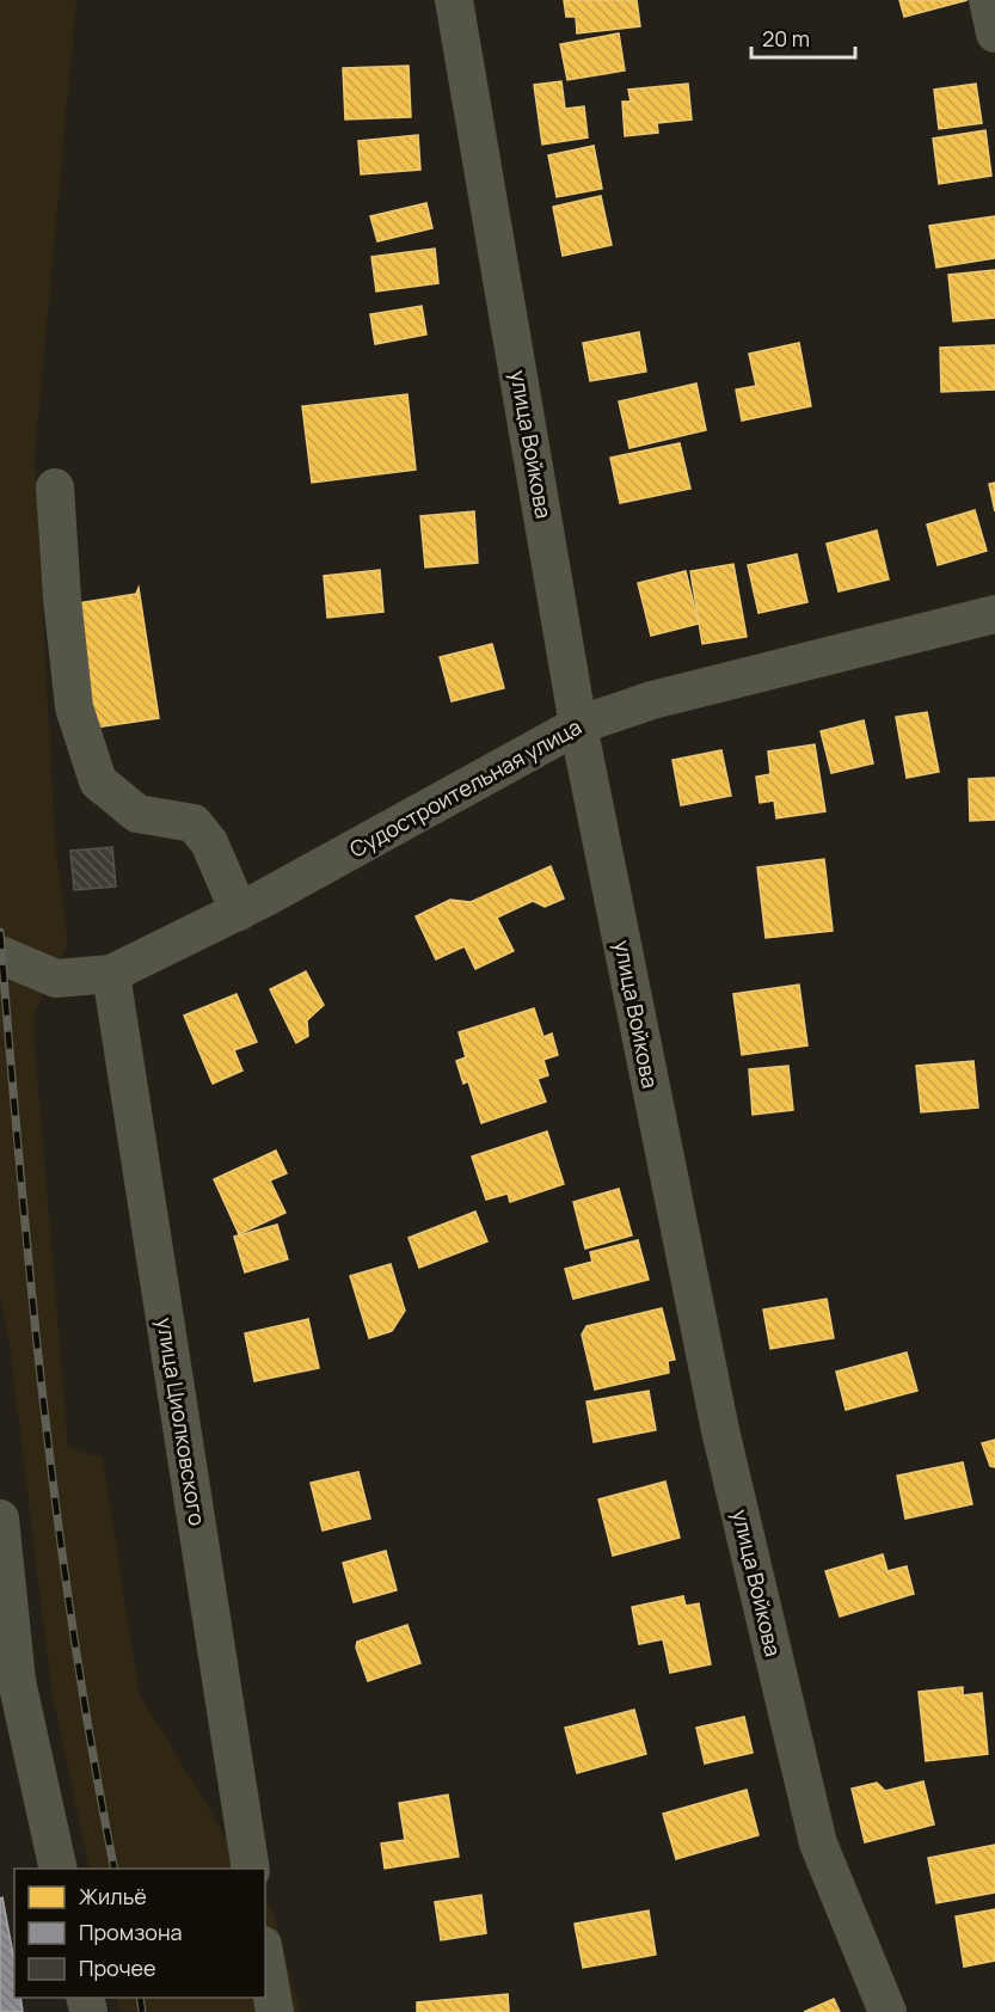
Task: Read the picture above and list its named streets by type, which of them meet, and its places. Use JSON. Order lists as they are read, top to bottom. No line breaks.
{"streets":{"street":["улица Войкова","Судостроительная улица","улица Циолковского"]},"crossings":[["улица Войкова","Судостроительная улица"],["Судостроительная улица","улица Циолковского"]],"legend":["Жильё","Промзона","Прочее"],"scale_bar":"20 m"}
